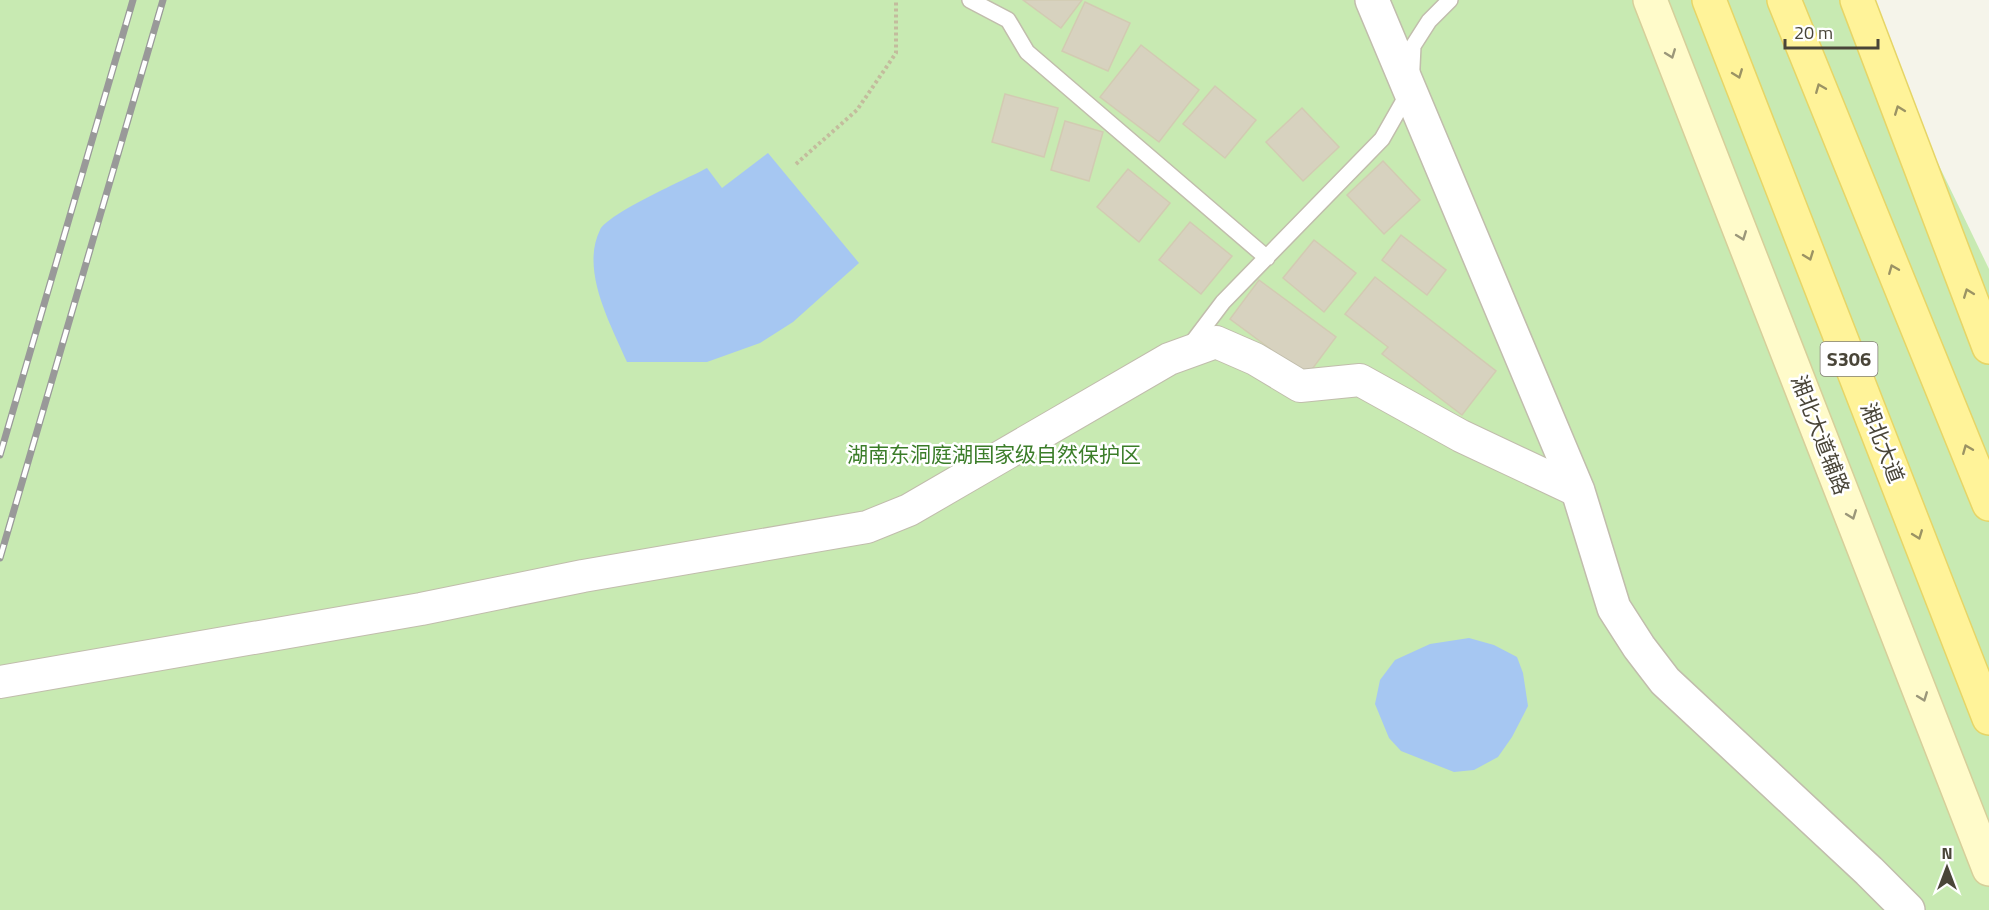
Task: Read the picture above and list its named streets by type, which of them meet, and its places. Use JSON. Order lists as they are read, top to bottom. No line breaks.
{"streets":{"main road":["S306","湘北大道辅路","湘北大道"]},"parks":["湖南东洞庭湖国家级自然保护区"],"scale_bar":"20 m","north":"top"}
